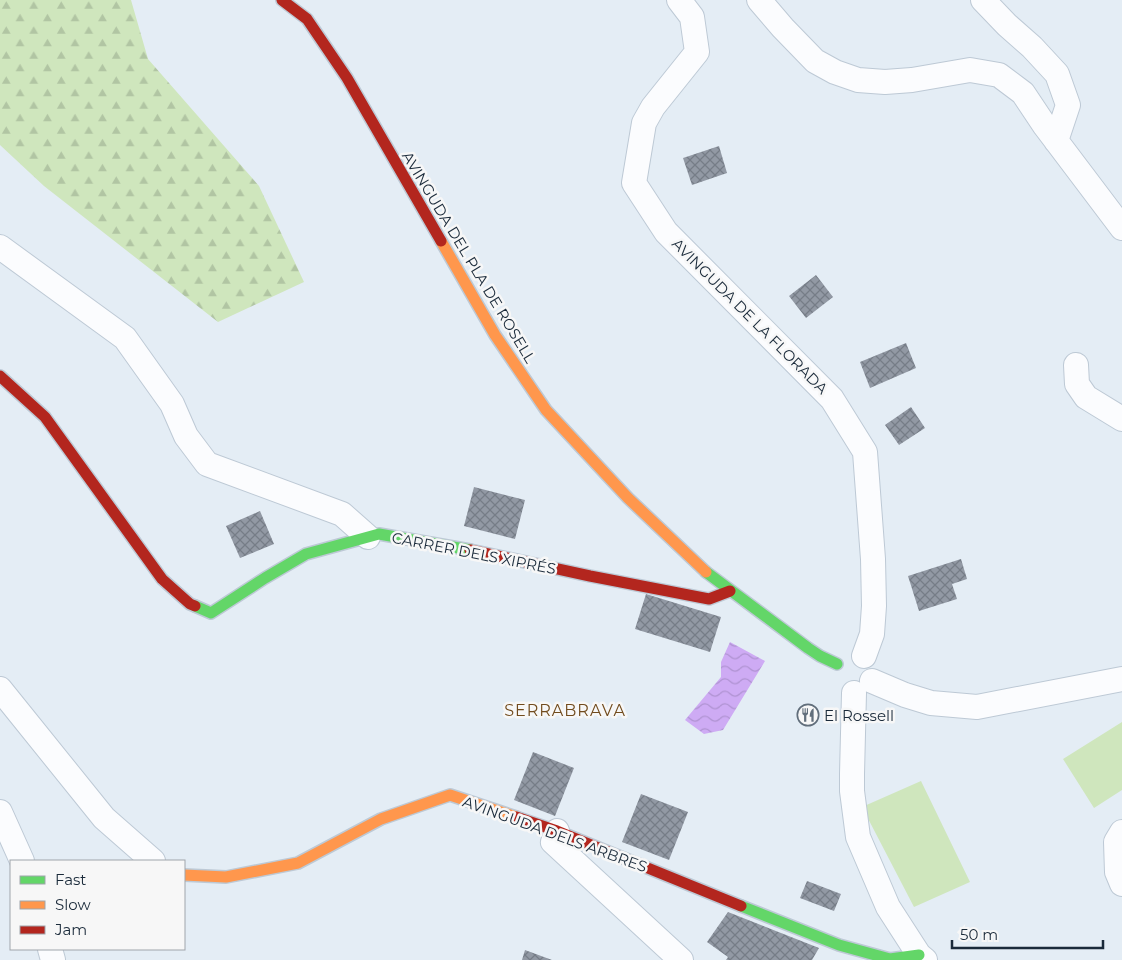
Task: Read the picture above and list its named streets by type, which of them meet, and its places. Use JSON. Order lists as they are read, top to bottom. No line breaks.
{"streets":{"street":["AVINGUDA DEL PLA DE ROSELL","AVINGUDA DE LA FLORADA","CARRER DELS XIPRÉS","AVINGUDA DELS ARBRES"]},"crossings":[["AVINGUDA DEL PLA DE ROSELL","AVINGUDA DE LA FLORADA"],["AVINGUDA DEL PLA DE ROSELL","CARRER DELS XIPRÉS"]],"districts":["SERRABRAVA"],"places":{"restaurant":["El Rossell"]},"legend":["Fast","Slow","Jam"],"scale_bar":"50 m"}
